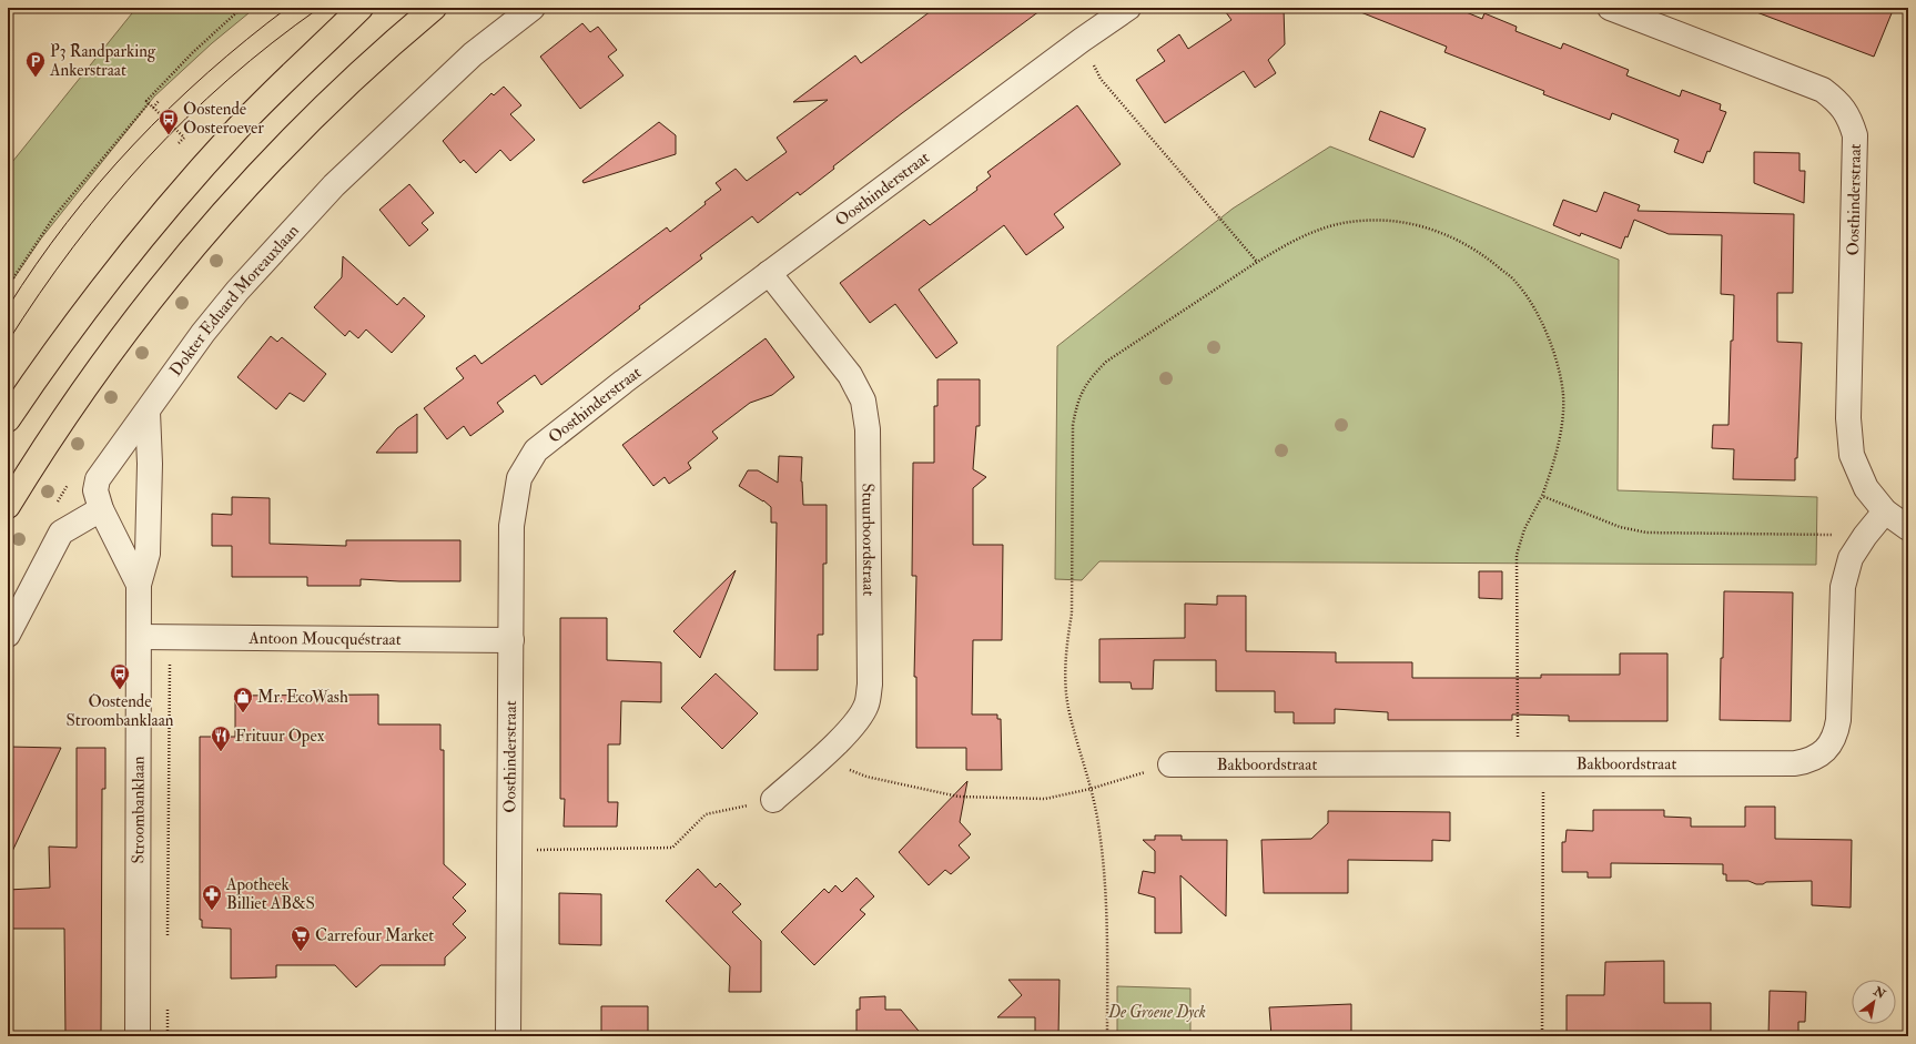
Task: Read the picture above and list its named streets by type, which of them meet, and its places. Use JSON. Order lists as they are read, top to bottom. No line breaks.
{"streets":{"street":["Oosthinderstraat","Dokter Eduard Moreauxlaan","Stuurboordstraat","Antoon Moucquéstraat","Bakboordstraat","Stroombanklaan"]},"crossings":[["Oosthinderstraat","Stuurboordstraat"],["Oosthinderstraat","Antoon Moucquéstraat"],["Oosthinderstraat","Bakboordstraat"],["Dokter Eduard Moreauxlaan","Stroombanklaan"],["Antoon Moucquéstraat","Stroombanklaan"]],"parks":["De Groene Dyck"],"places":{"parking":["P3 Randparking Ankerstraat"],"bus stop":["Oostende Oosteroever","Oostende Stroombanklaan"],"shop":["Mr. EcoWash"],"restaurant":["Frituur Opex"],"pharmacy":["Apotheek Billiet AB&S"],"supermarket":["Carrefour Market"]},"north":"top right"}
